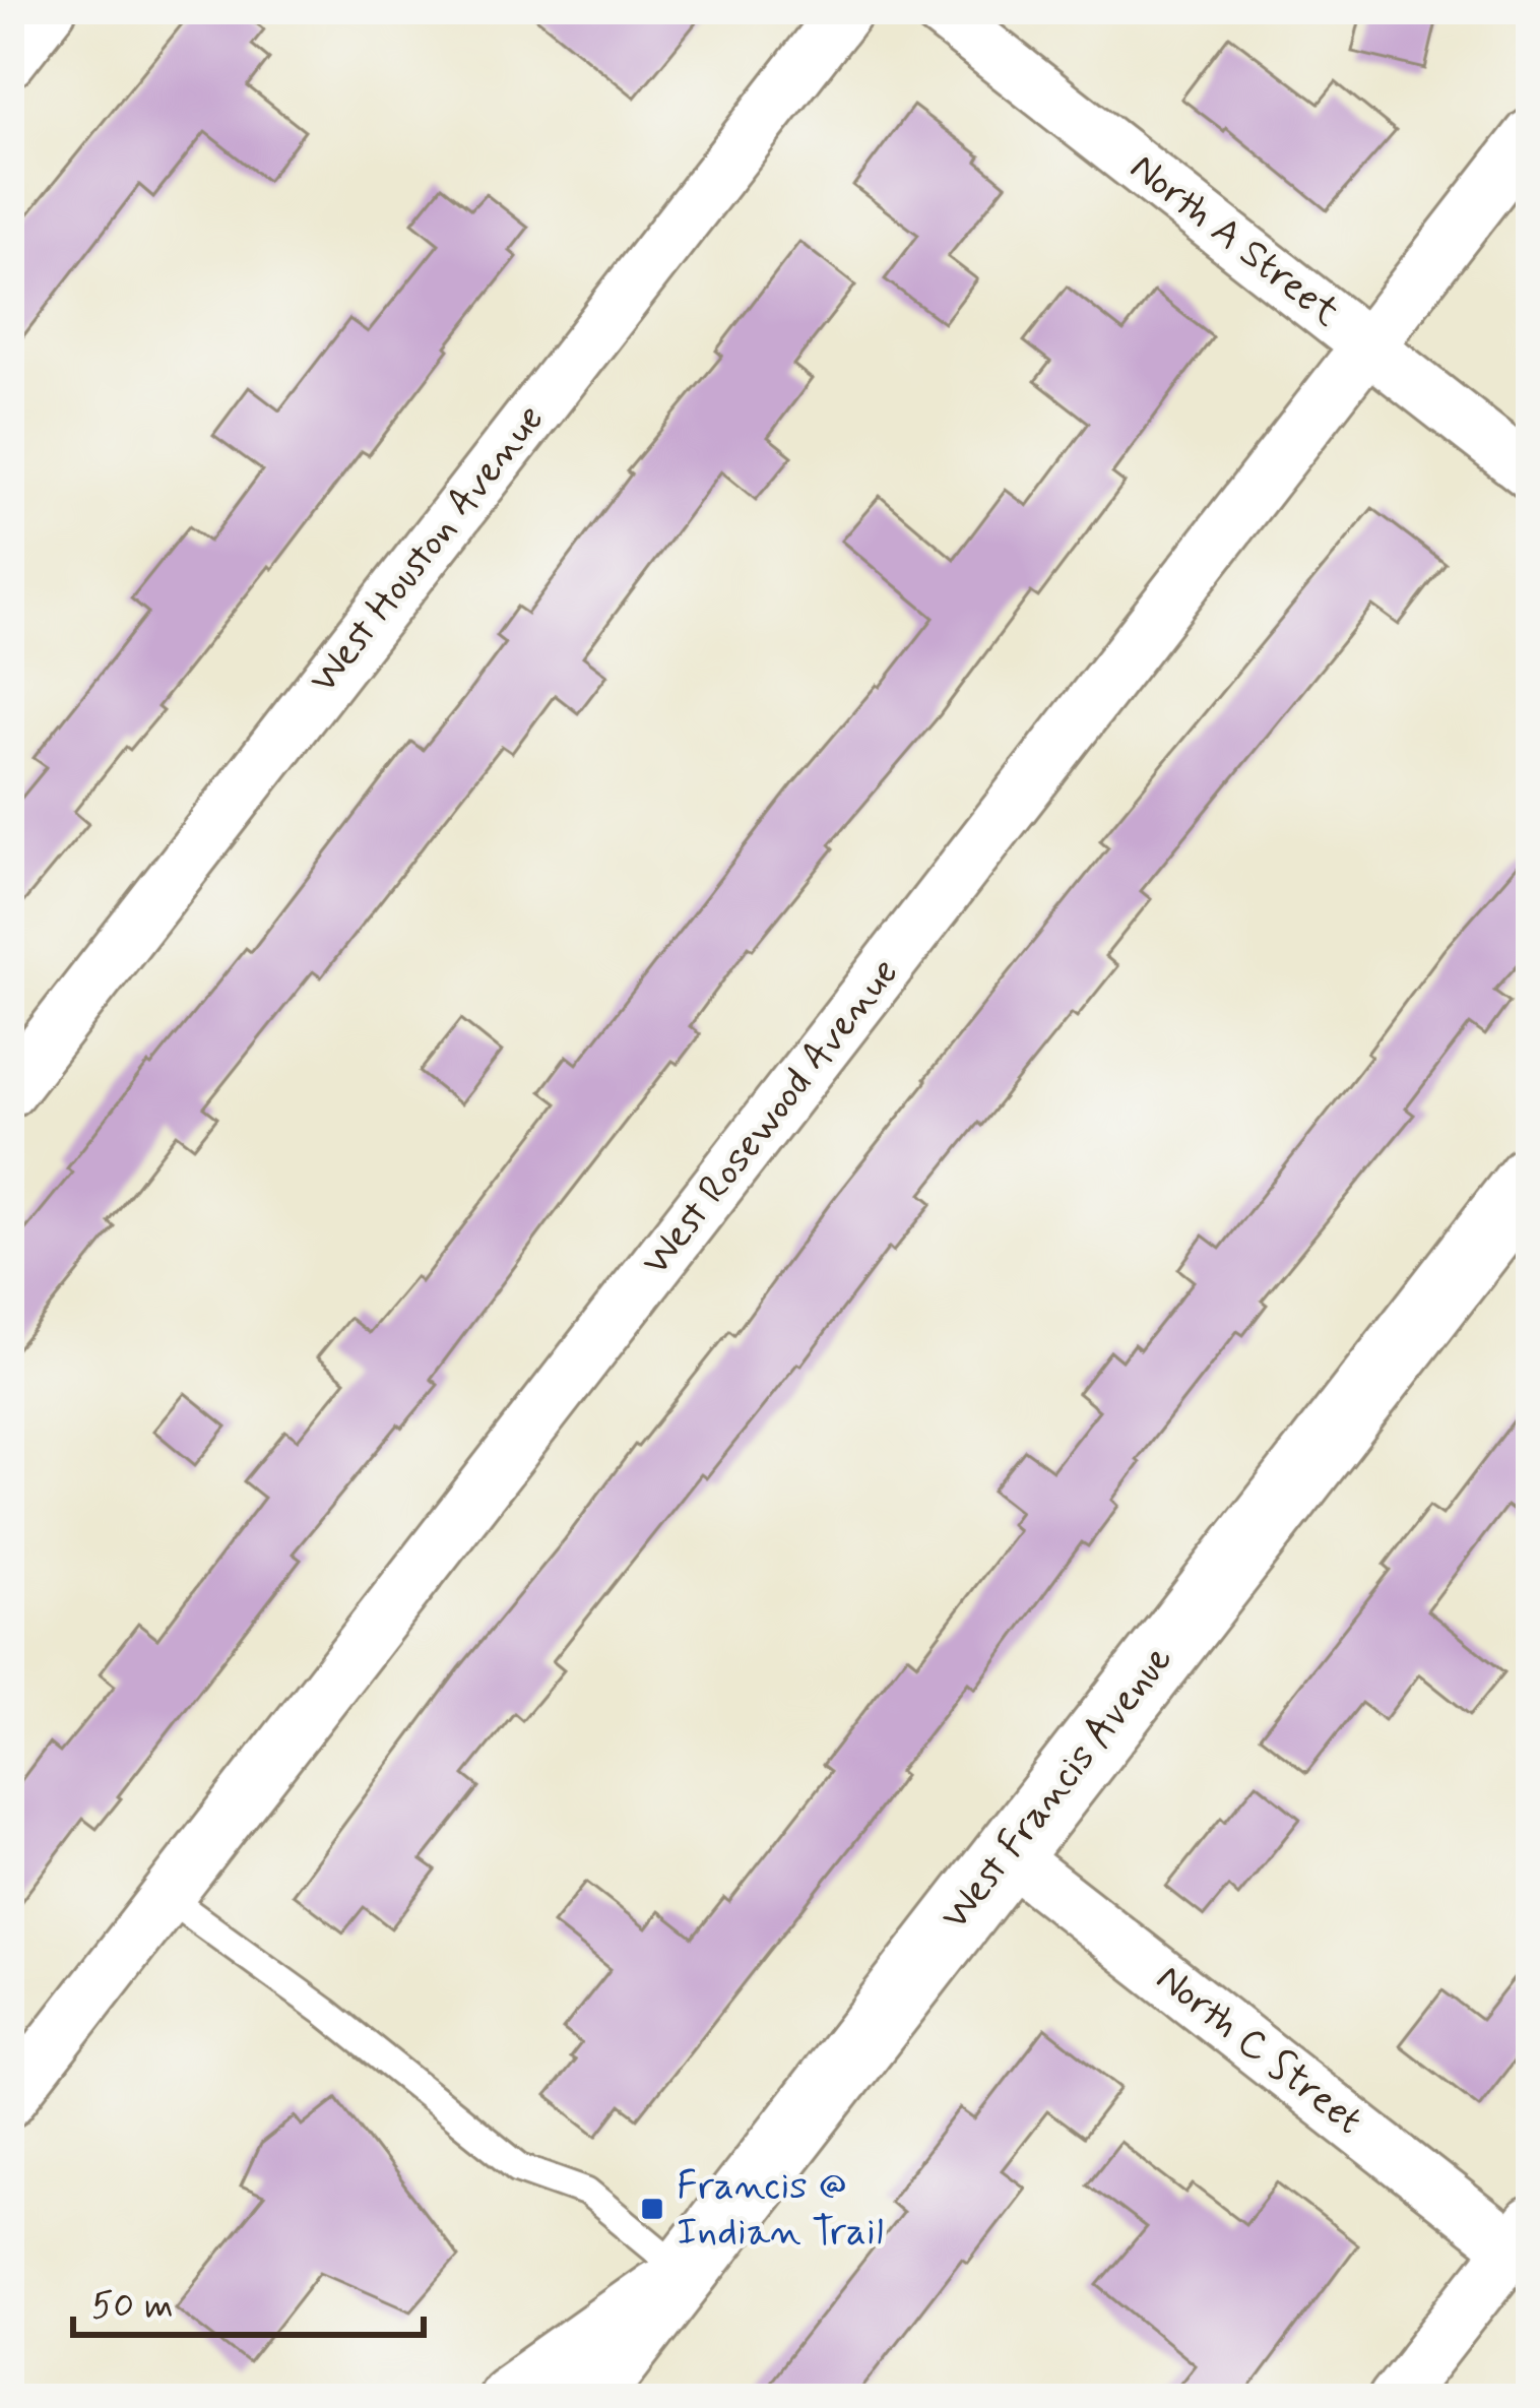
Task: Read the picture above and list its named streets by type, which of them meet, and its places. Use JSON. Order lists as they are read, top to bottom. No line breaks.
{"streets":{"main road":["West Francis Avenue"],"street":["North A Street","West Houston Avenue","West Rosewood Avenue","North C Street"]},"crossings":[["North A Street","West Rosewood Avenue"],["West Francis Avenue","North C Street"]],"places":{"transit":["Francis @ Indian Trail"]},"scale_bar":"50 m"}
